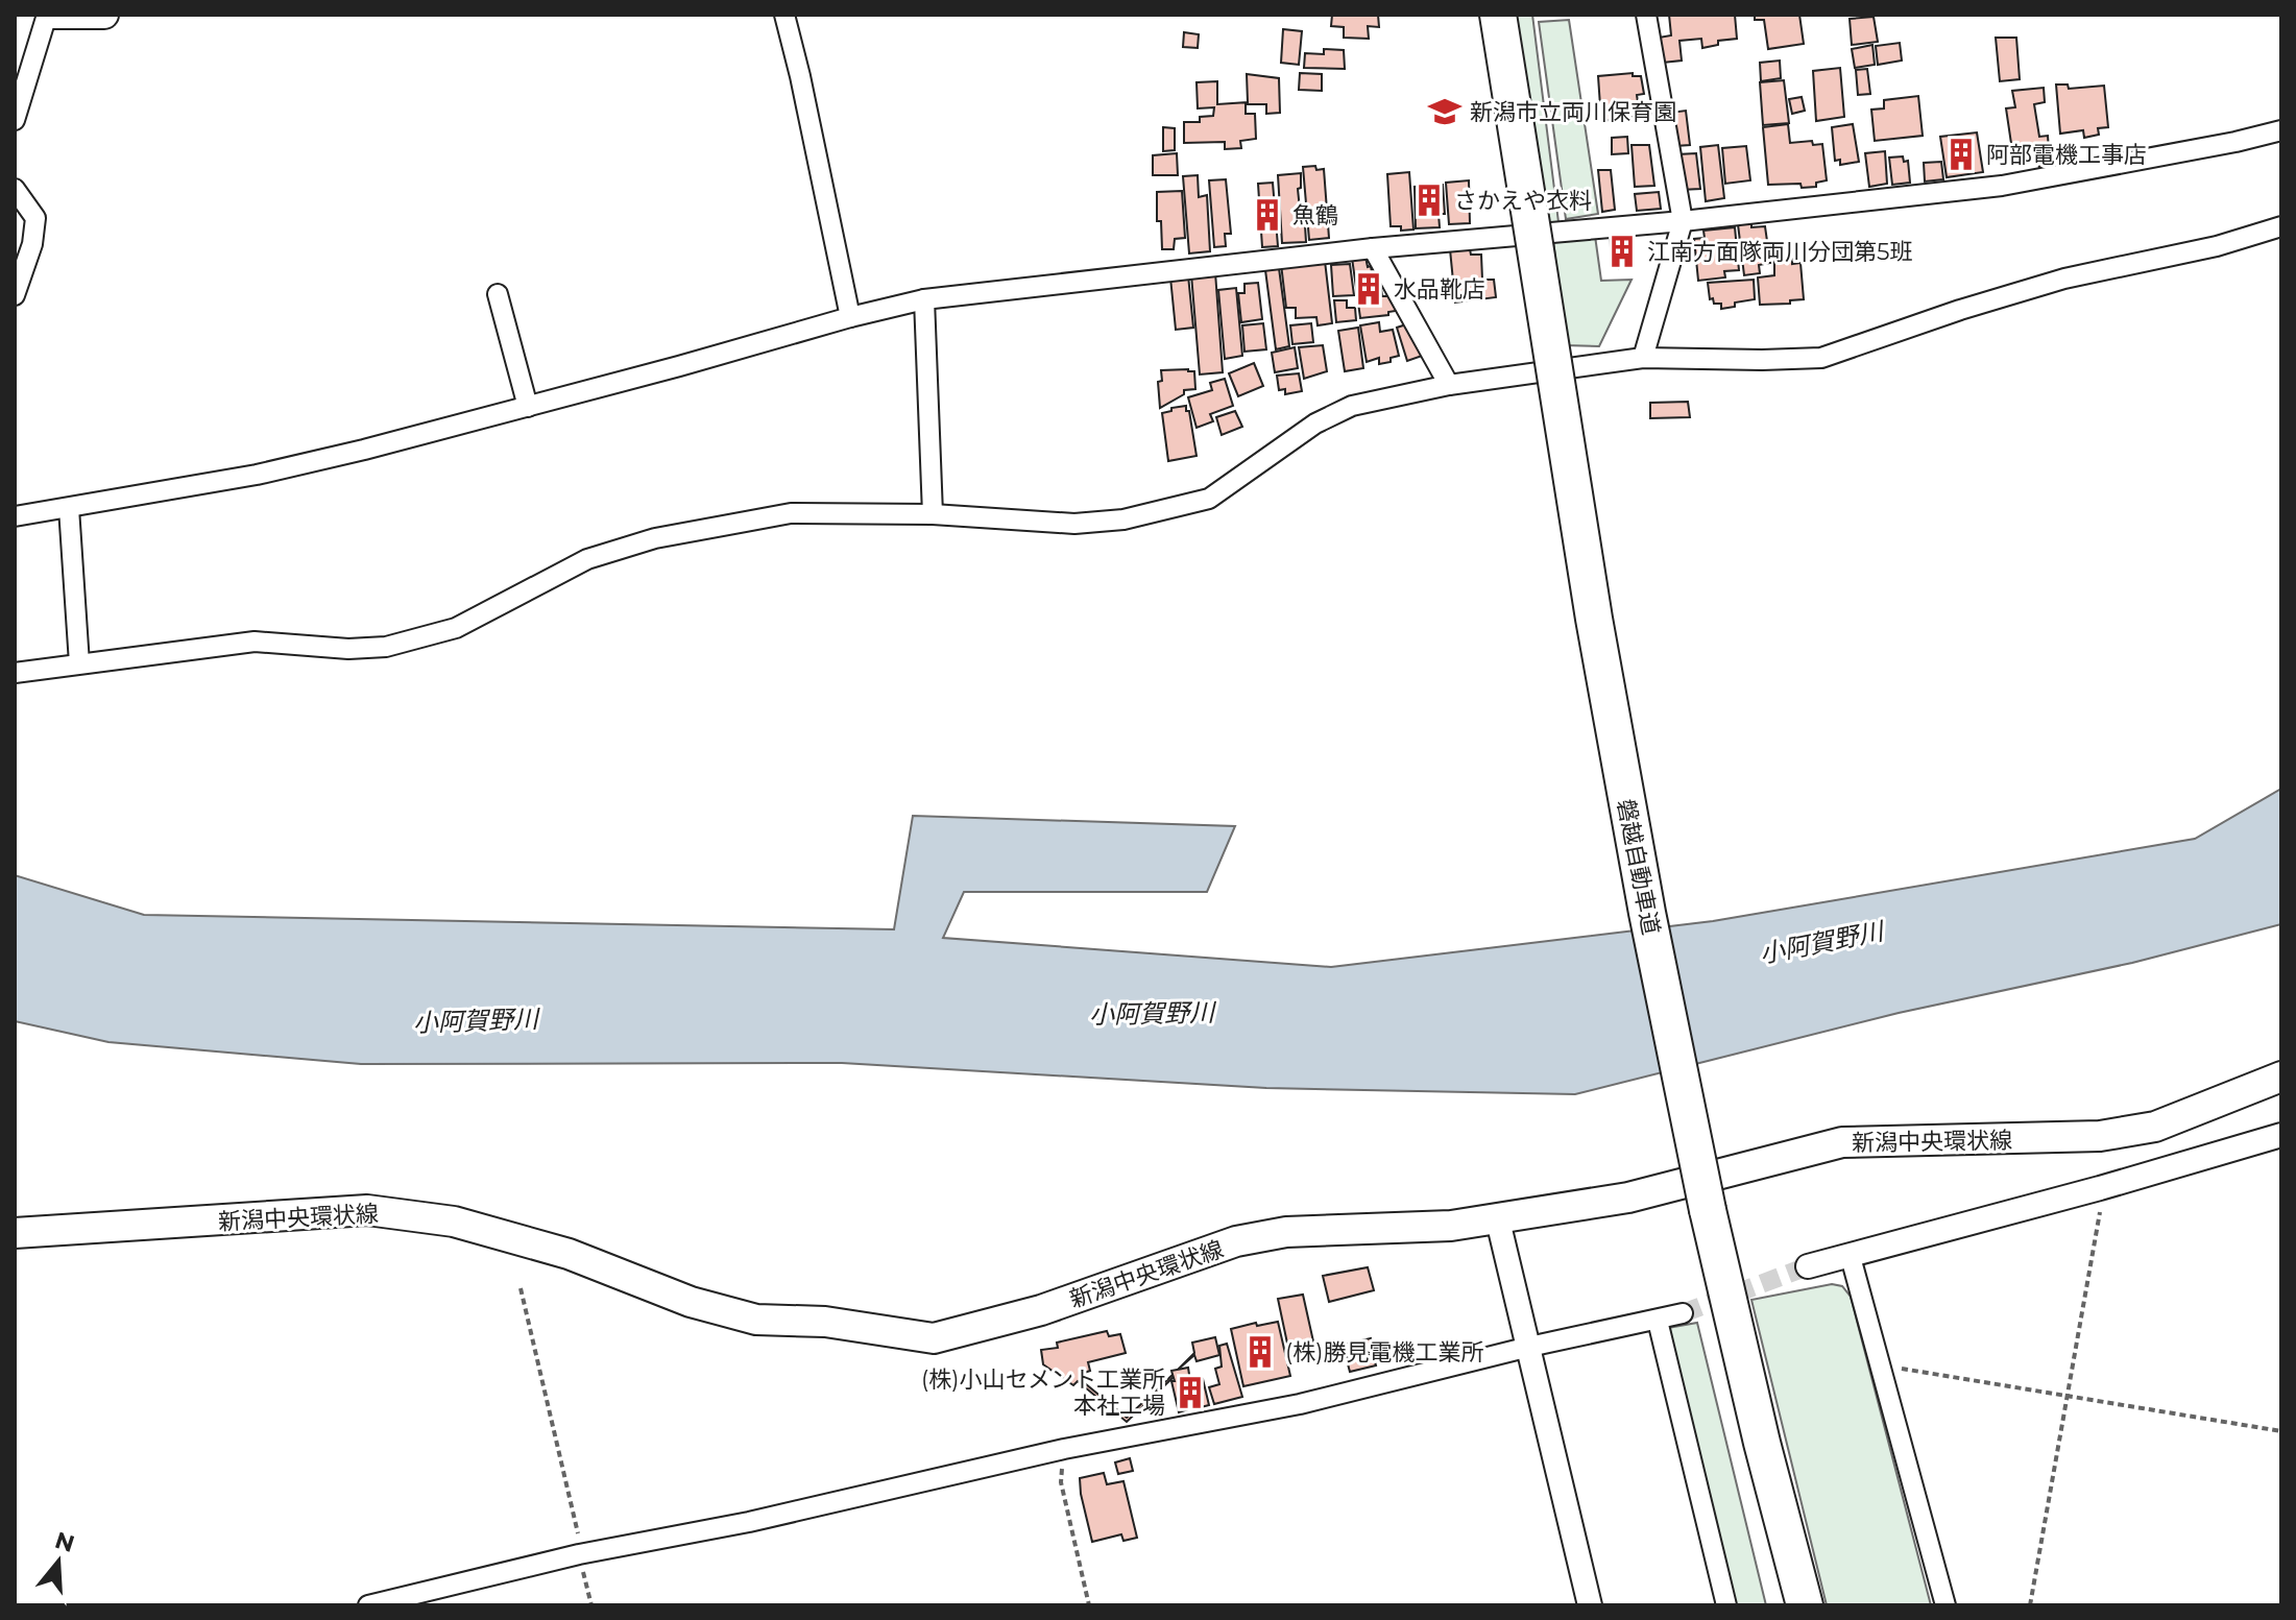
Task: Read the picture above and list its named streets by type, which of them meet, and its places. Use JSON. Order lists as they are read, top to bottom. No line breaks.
{"streets":{"highway":["磐越自動車道"],"main road":["新潟中央環状線"]},"water":["小阿賀野川"],"places":{"school or university":["新潟市立両川保育園"],"building":["阿部電機工事店","さかえや衣料","魚鶴","江南方面隊両川分団第5班","水品靴店","(株)勝見電機工業所","(株)小山セメント工業所 本社工場"]},"north":"top"}
